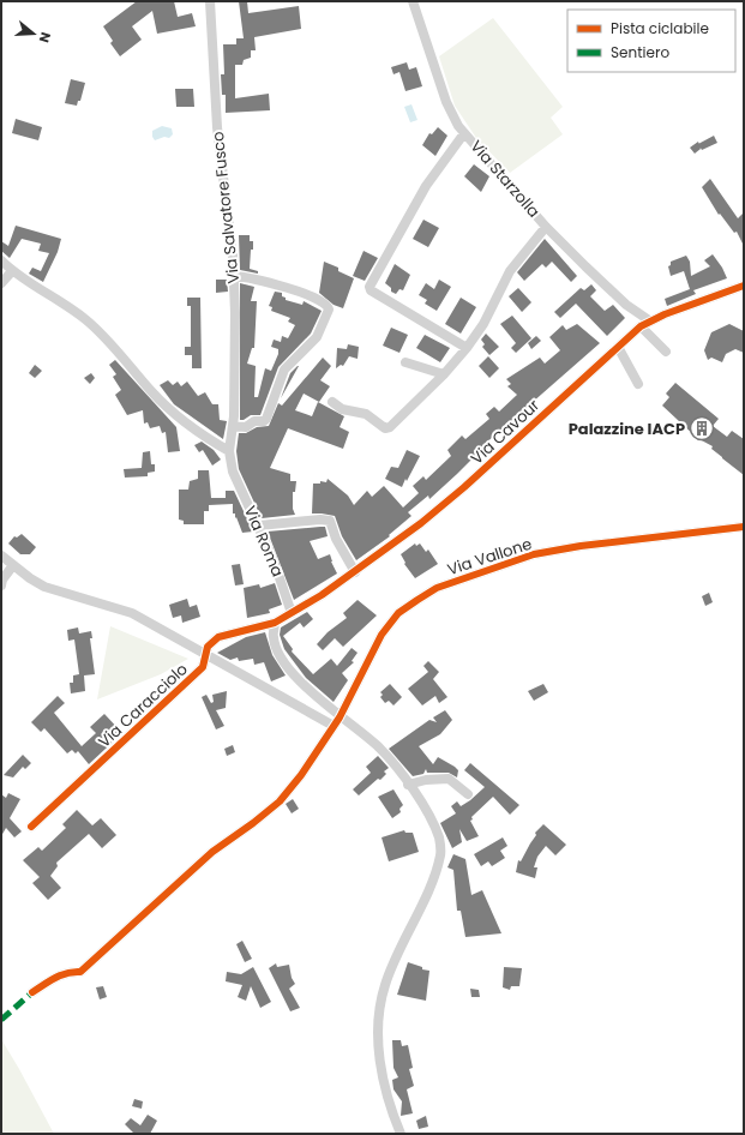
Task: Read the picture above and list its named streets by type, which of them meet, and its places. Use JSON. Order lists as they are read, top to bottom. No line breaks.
{"streets":{"street":["Via Starzolla","Via Salvatore Fusco","Via Cavour","Via Roma","Via Vallone","Via Caracciolo"]},"crossings":[["Via Starzolla","Via Cavour"],["Via Salvatore Fusco","Via Roma"],["Via Cavour","Via Roma"],["Via Cavour","Via Caracciolo"],["Via Roma","Via Caracciolo"]],"places":{"building":["Palazzine IACP"]},"legend":["Pista ciclabile","Sentiero"],"north":"right"}
